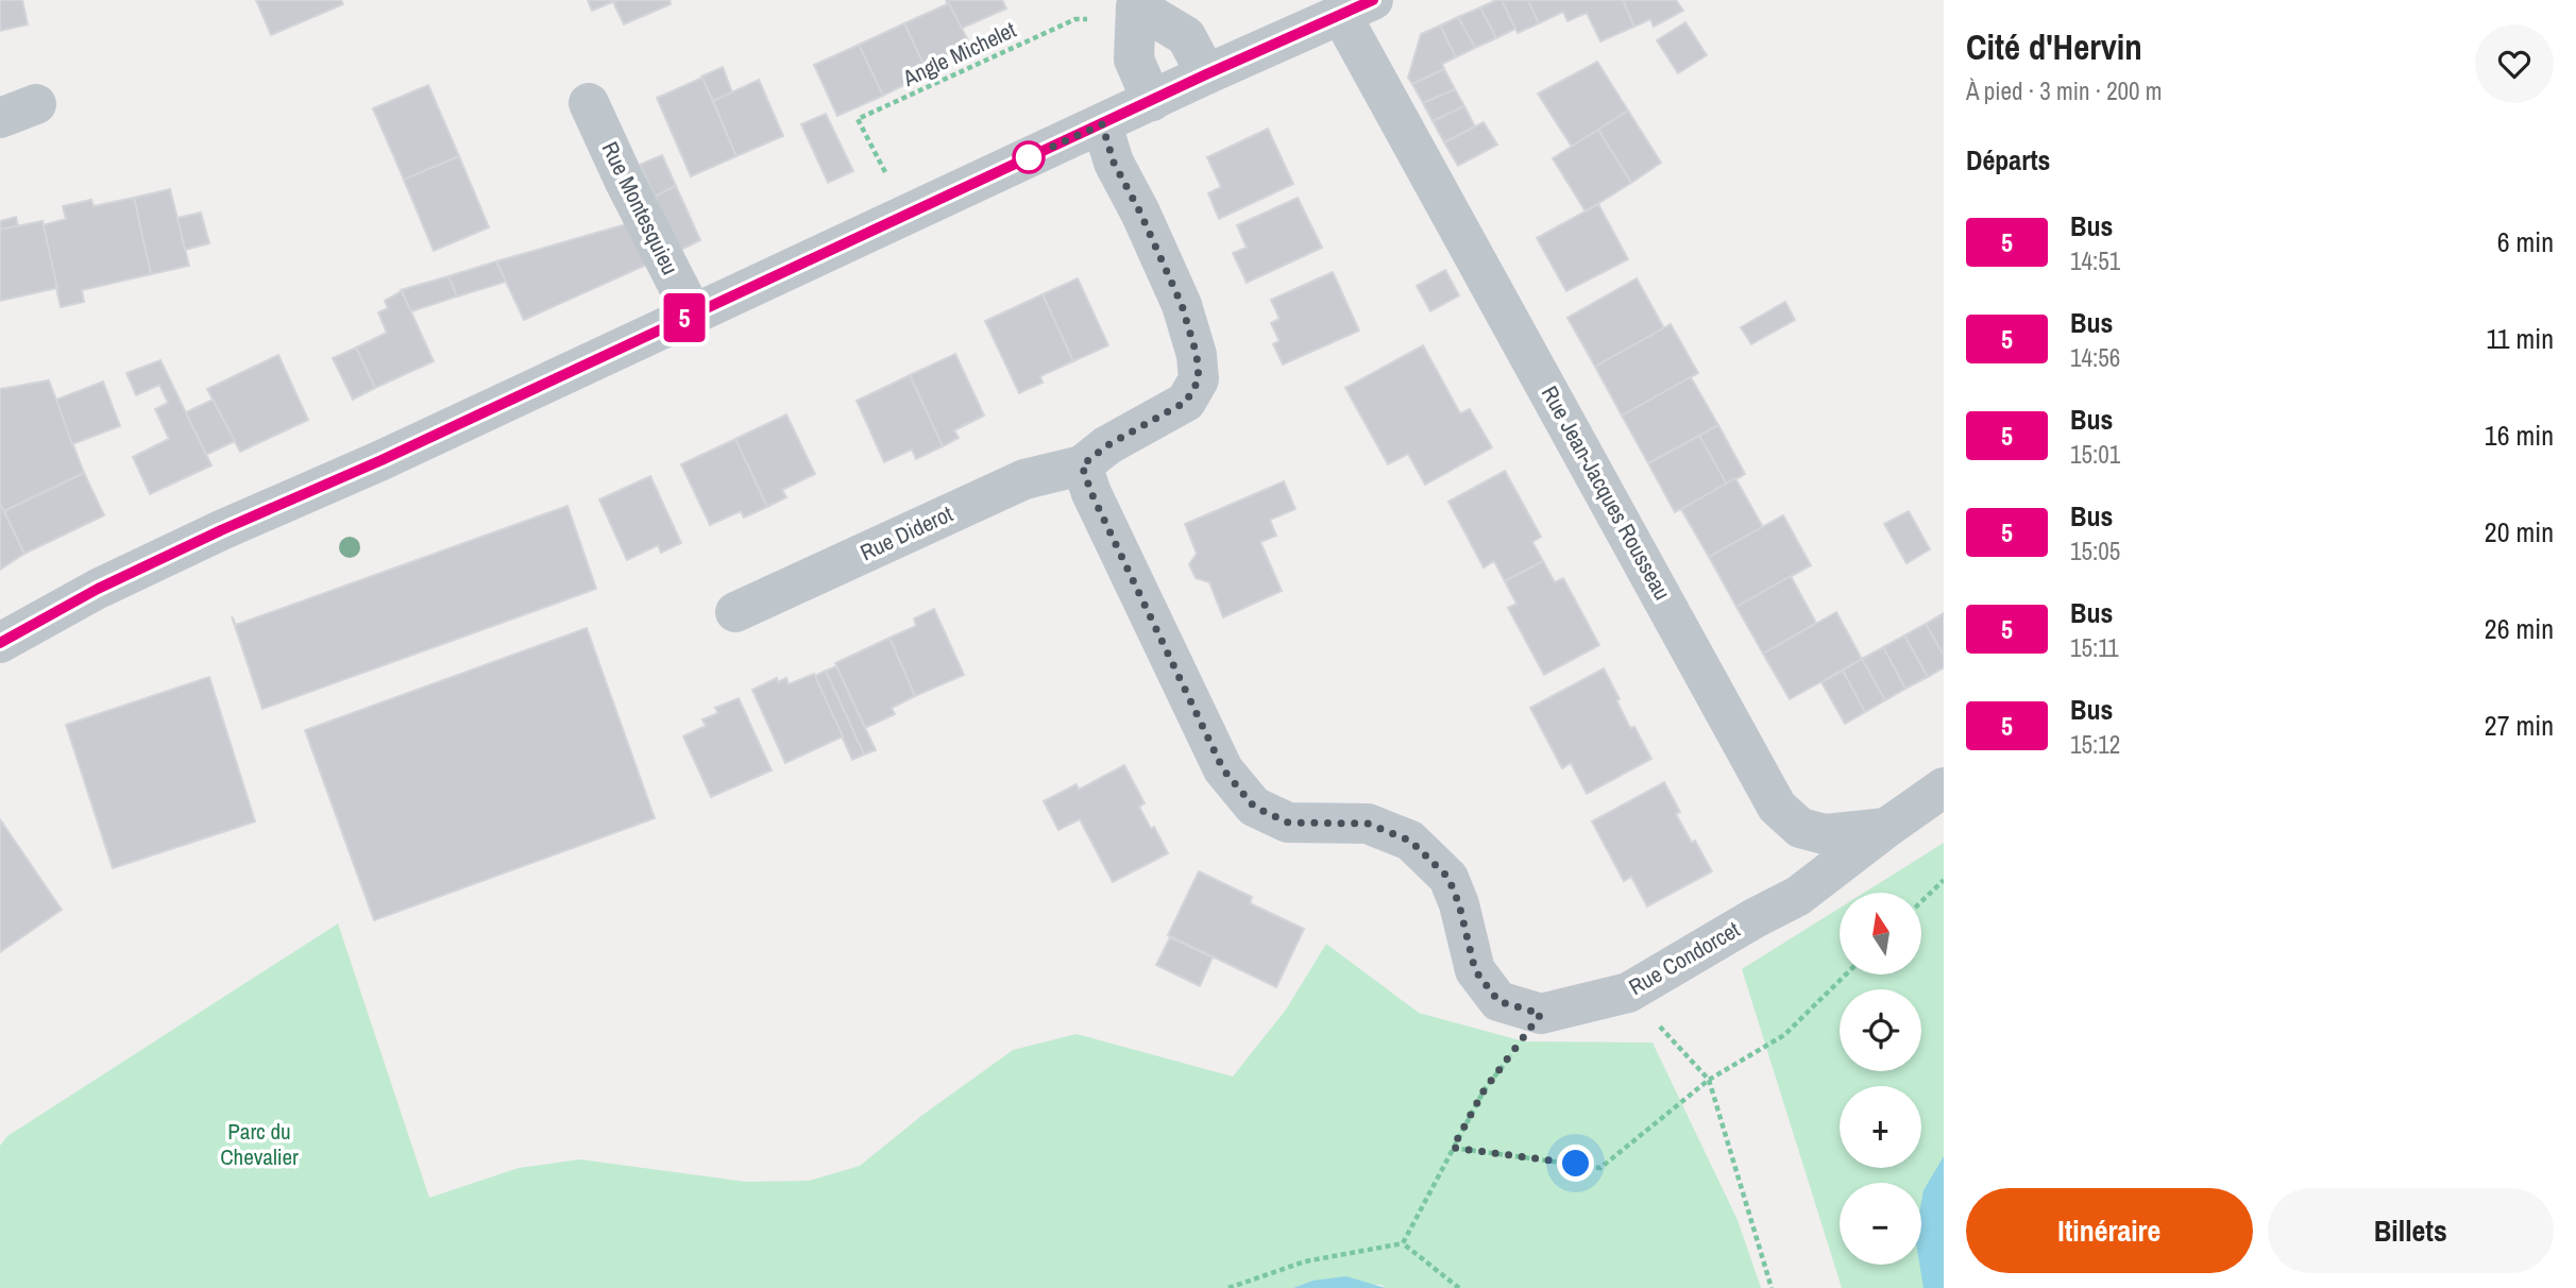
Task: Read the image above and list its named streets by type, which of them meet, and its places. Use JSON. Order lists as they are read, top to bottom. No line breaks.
{"streets":{"street":["Rue Montesquieu","Rue Jean-Jacques Rousseau","Rue Diderot","Rue Condorcet"],"path":["Angle Michelet"]},"crossings":[["Rue Jean-Jacques Rousseau","Rue Condorcet"]],"parks":["Parc du Chevalier"],"lines":["bus line 5"],"north":"top","page":{"on_map":"5","heading":[["Cité d'Hervin","À pied · 3 min · 200 m"],"Départs"],"list":[{"mark":"5","name":"Bus","note":"14:51","value":"6 min"},{"mark":"5","name":"Bus","note":"14:56","value":"11 min"},{"mark":"5","name":"Bus","note":"15:01","value":"16 min"},{"mark":"5","name":"Bus","note":"15:05","value":"20 min"},{"mark":"5","name":"Bus","note":"15:11","value":"26 min"},{"mark":"5","name":"Bus","note":"15:12","value":"27 min"}],"map_buttons":["+","−"],"buttons":["Itinéraire","Billets"]}}
